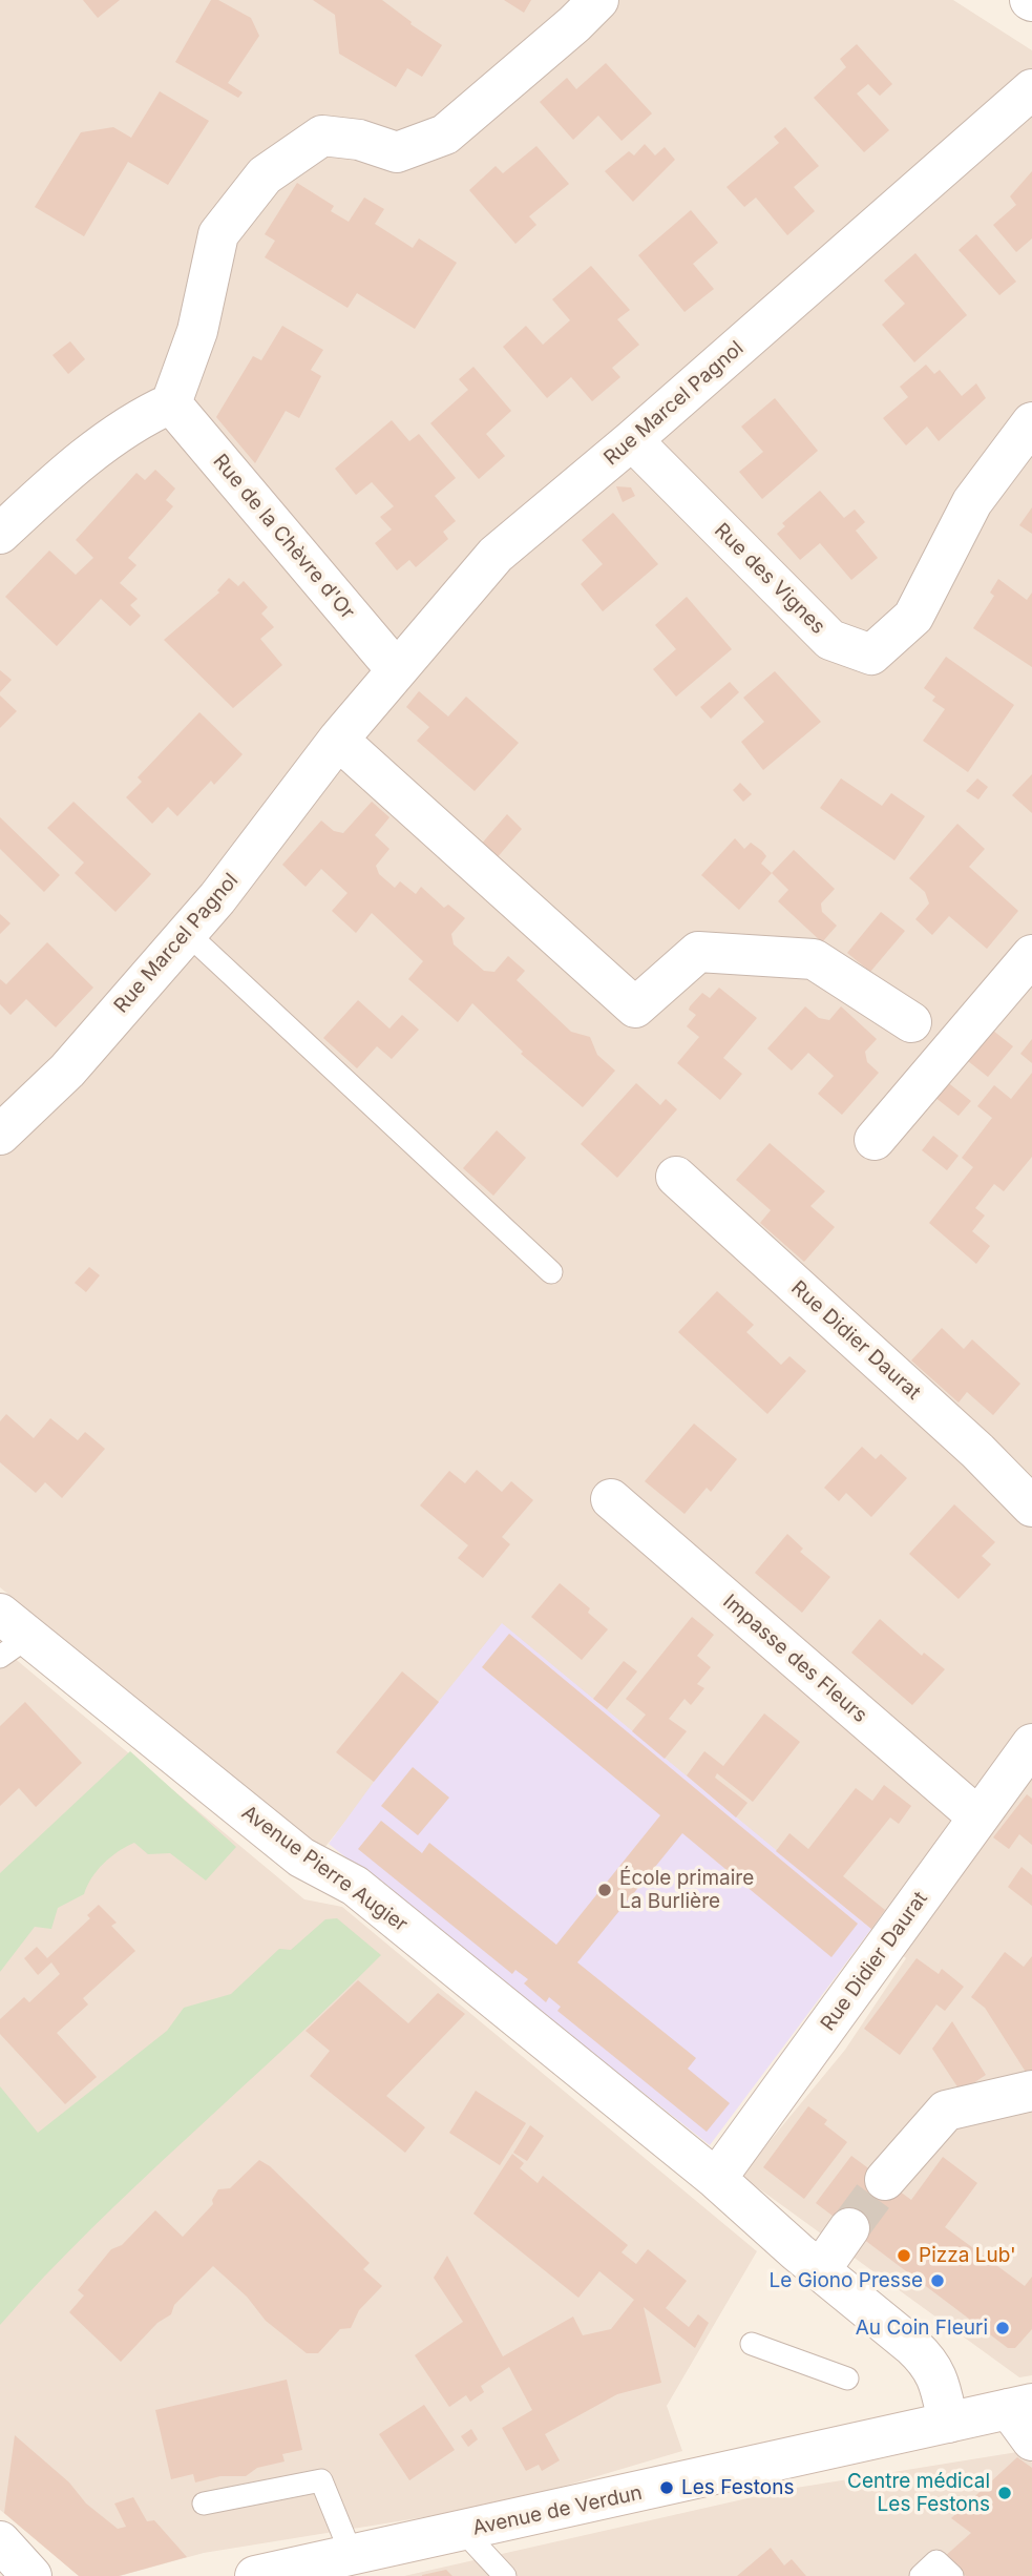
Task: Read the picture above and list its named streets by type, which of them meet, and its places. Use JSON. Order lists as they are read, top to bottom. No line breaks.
{"streets":{"street":["Rue Marcel Pagnol","Rue de la Chèvre d'Or","Rue des Vignes","Rue Didier Daurat","Impasse des Fleurs","Avenue Pierre Augier","Avenue de Verdun"]},"crossings":[["Rue Marcel Pagnol","Rue de la Chèvre d'Or"],["Rue Marcel Pagnol","Rue des Vignes"],["Rue Didier Daurat","Impasse des Fleurs"],["Rue Didier Daurat","Avenue Pierre Augier"],["Avenue Pierre Augier","Avenue de Verdun"]],"places":["École primaire La Burlière","Pizza Lub'","Le Giono Presse","Au Coin Fleuri","Les Festons","Centre médical Les Festons"]}
